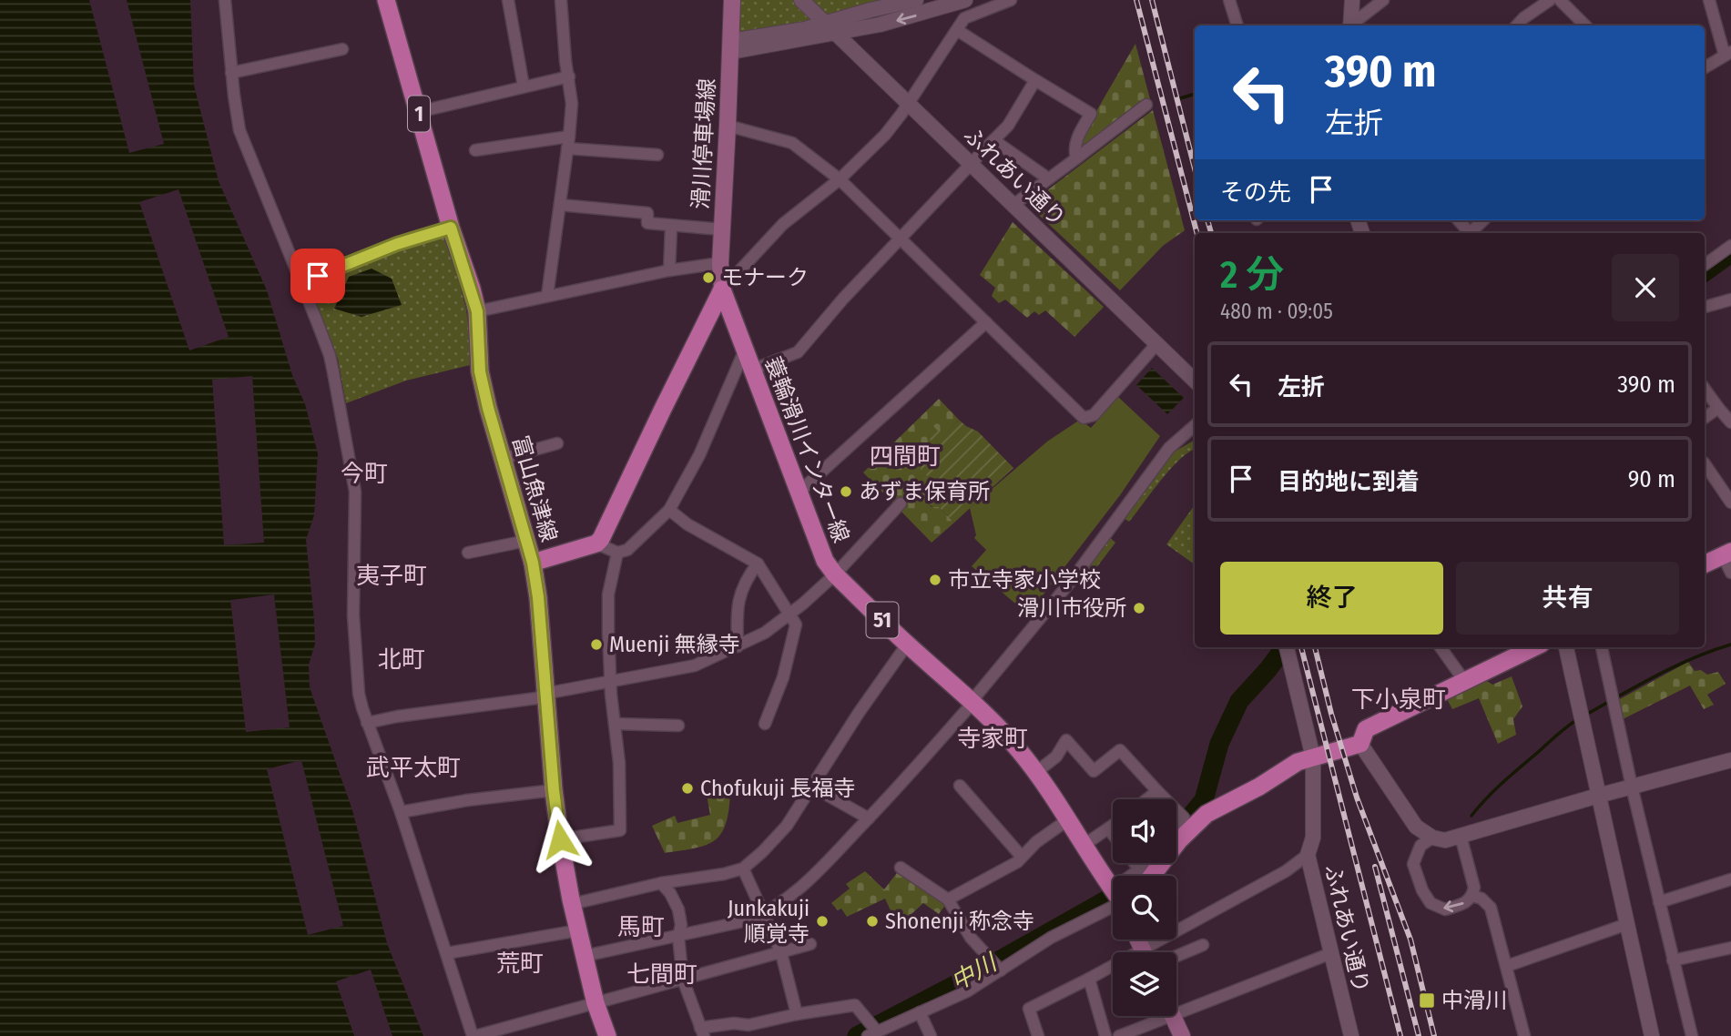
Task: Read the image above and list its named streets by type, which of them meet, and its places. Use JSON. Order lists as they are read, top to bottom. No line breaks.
{"streets":{"main road":["1","滑川停車場線","蓑輪滑川インター線","富山魚津線","51"],"street":["ふれあい通り"]},"crossings":[["滑川停車場線","蓑輪滑川インター線"]],"districts":["四間町","今町","夷子町","北町","下小泉町","寺家町","武平太町","馬町","荒町","七間町"],"water":["中川"],"places":{"other":["モナーク","あずま保育所","市立寺家小学校","滑川市役所","Muenji 無縁寺","Chofukuji 長福寺","Junkakuji 順覚寺","Shonenji 称念寺"],"transit":["中滑川"]},"page":{"turn":["390 m","左折"],"then":"その先","heading":["2 分","480 m · 09:05"],"list":[{"name":"左折","value":"390 m"},{"name":"目的地に到着","value":"90 m"}],"buttons":["終了","共有"]}}
